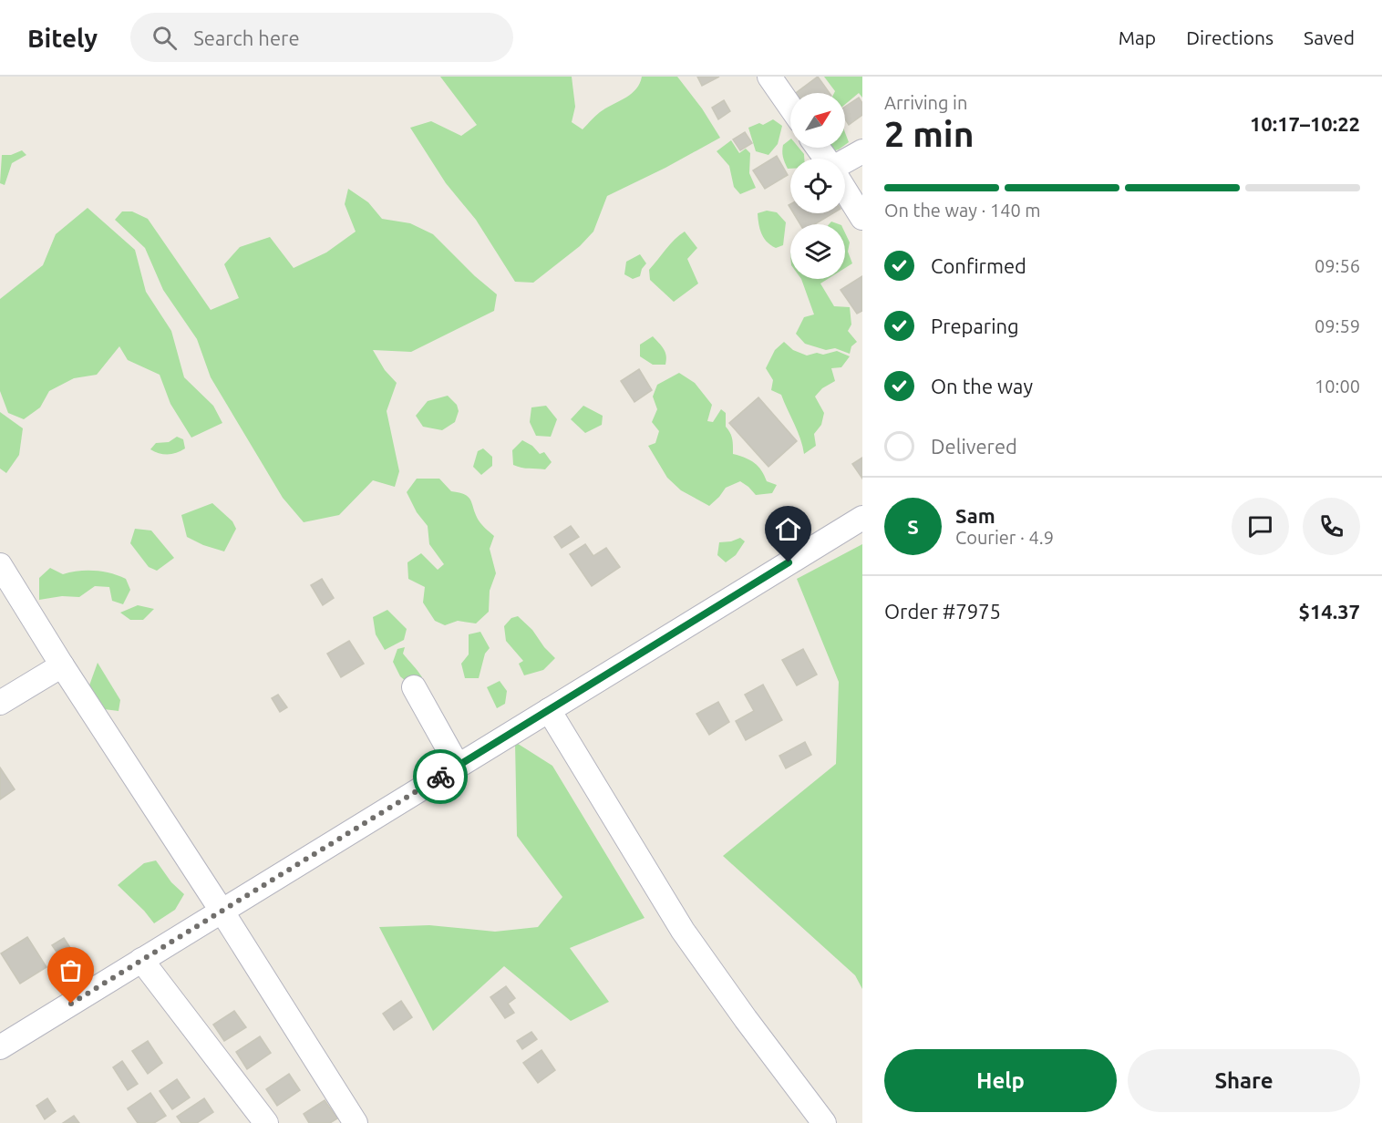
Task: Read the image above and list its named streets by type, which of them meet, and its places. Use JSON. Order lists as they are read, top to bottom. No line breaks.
{"north":"top right","page":{"header":"Bitely","search":"Search here","nav":["Map","Directions","Saved"],"heading":["2 min","Arriving in","10:17–10:22"],"panel":["Sam","Courier · 4.9","Order #7975","$14.37"],"bar":"On the way · 140 m","list":[["Confirmed","09:56"],["Preparing","09:59"],["On the way","10:00"],"Delivered"],"round":"S","buttons":["Help","Share"]}}
